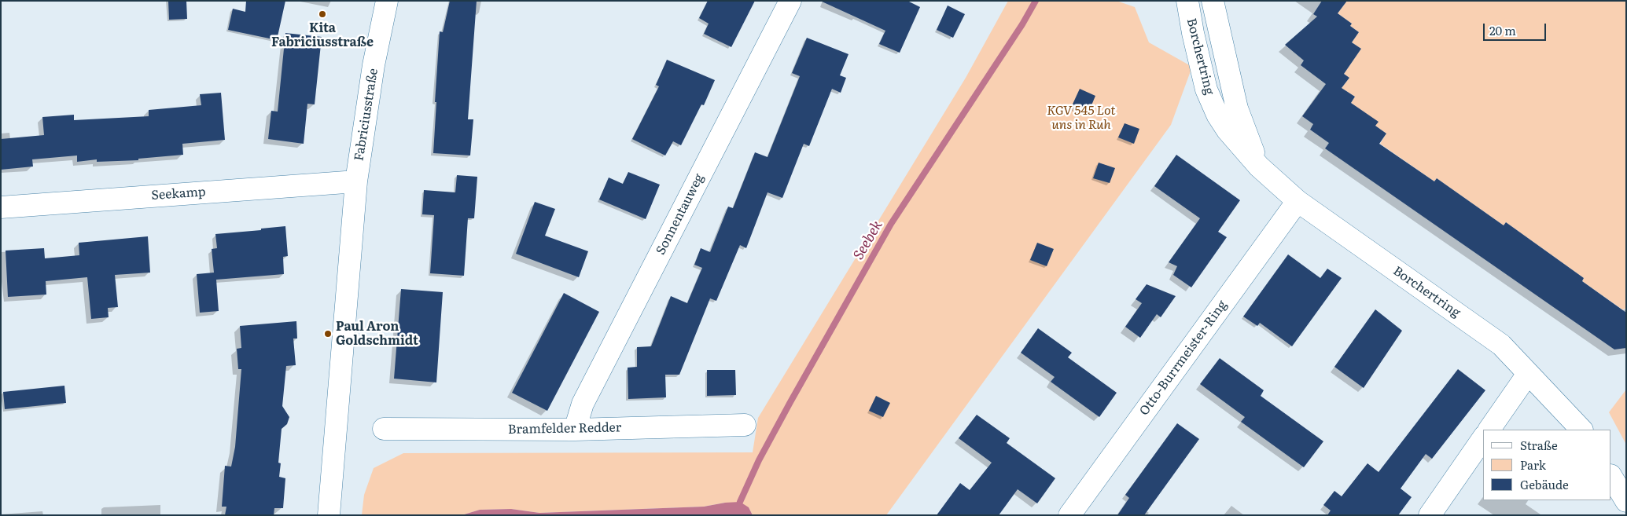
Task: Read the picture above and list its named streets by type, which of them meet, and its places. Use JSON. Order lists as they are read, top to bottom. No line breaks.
{"streets":{"street":["Borchertring","Fabriciusstraße","Seekamp","Sonnentauweg","Otto-Burrmeister-Ring","Bramfelder Redder"]},"crossings":[["Borchertring","Otto-Burrmeister-Ring"],["Fabriciusstraße","Seekamp"],["Sonnentauweg","Bramfelder Redder"]],"water":["Seebek"],"parks":["KGV 545 Lot uns in Ruh"],"places":["Kita Fabriciusstraße","Paul Aron Goldschmidt"],"legend":["Straße","Park","Gebäude"],"scale_bar":"20 m"}
